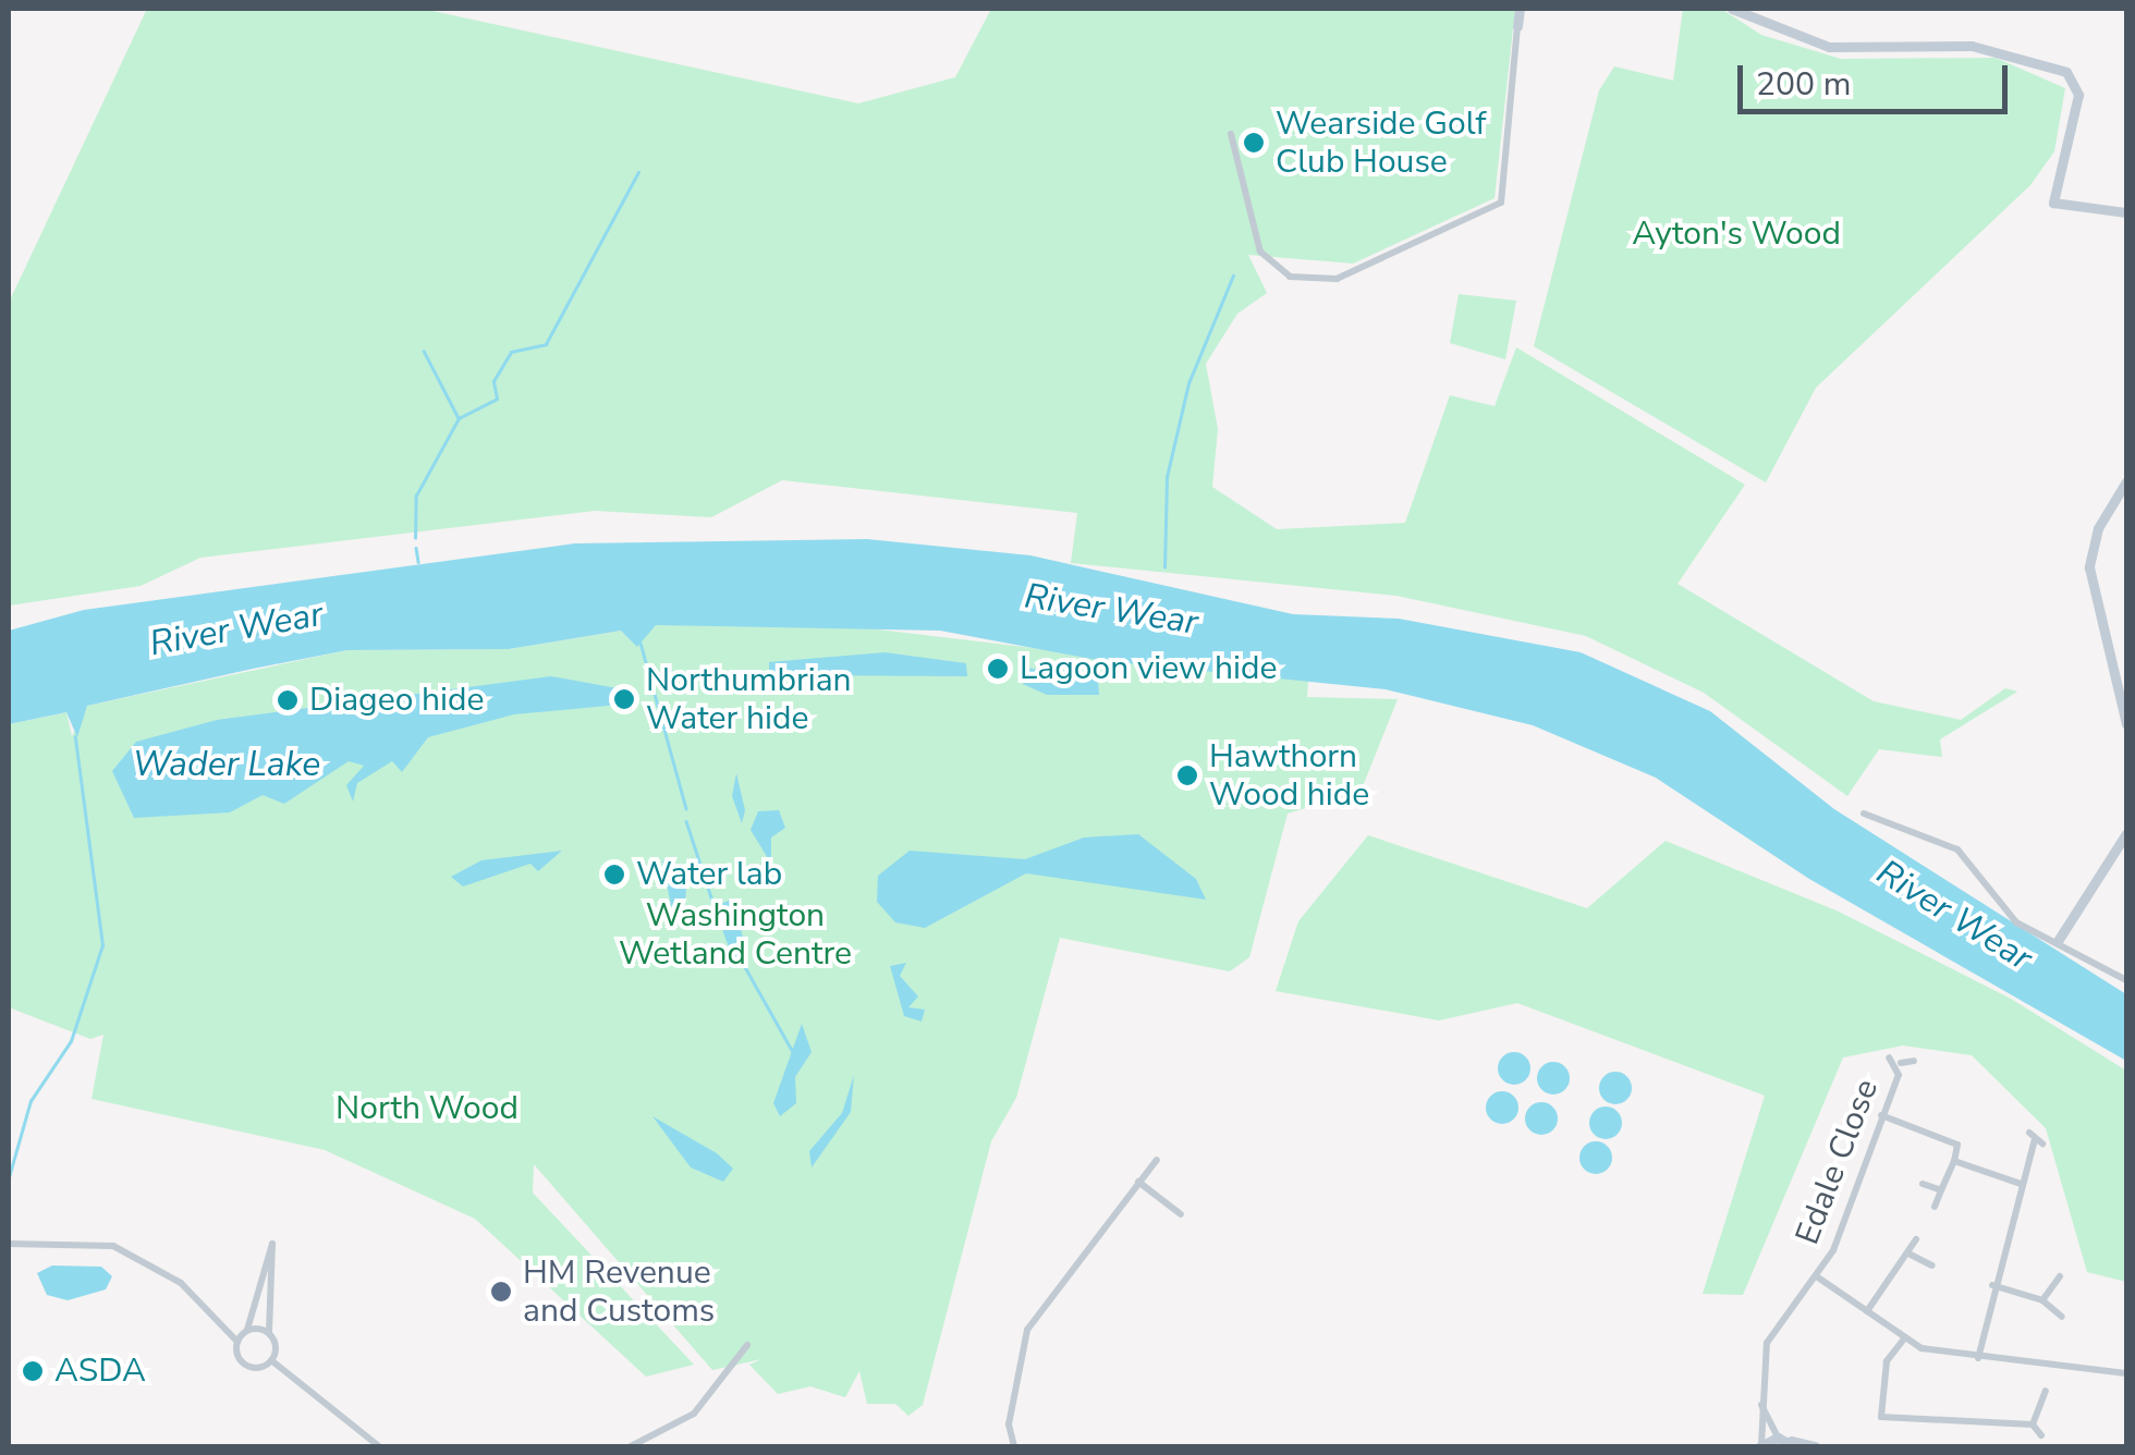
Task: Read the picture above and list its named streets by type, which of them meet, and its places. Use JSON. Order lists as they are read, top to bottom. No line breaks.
{"streets":{"street":["Edale Close"]},"water":["River Wear","Wader Lake"],"parks":["Ayton's Wood","Washington Wetland Centre","North Wood"],"places":["Wearside Golf Club House","Lagoon view hide","Northumbrian Water hide","Diageo hide","Hawthorn Wood hide","Water lab","HM Revenue and Customs","ASDA"],"scale_bar":"200 m"}
